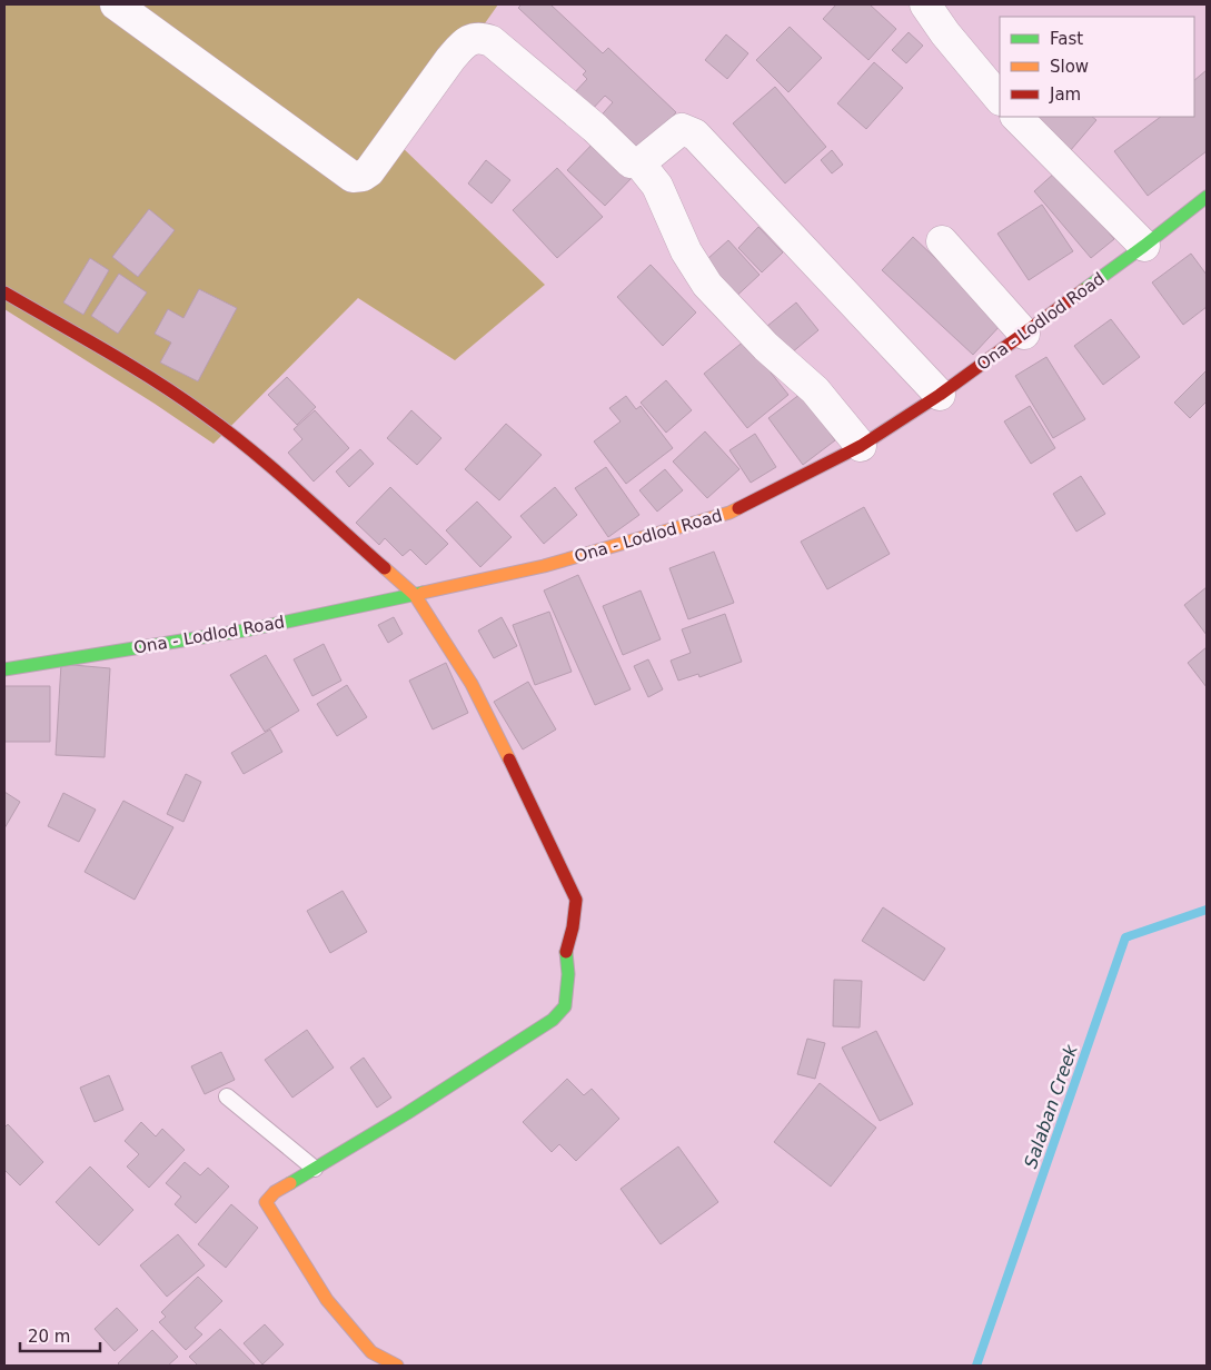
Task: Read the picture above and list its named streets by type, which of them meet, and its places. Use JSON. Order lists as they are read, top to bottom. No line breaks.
{"streets":{"street":["Ona - Lodlod Road"]},"water":["Salaban Creek"],"legend":["Fast","Slow","Jam"],"scale_bar":"20 m"}
